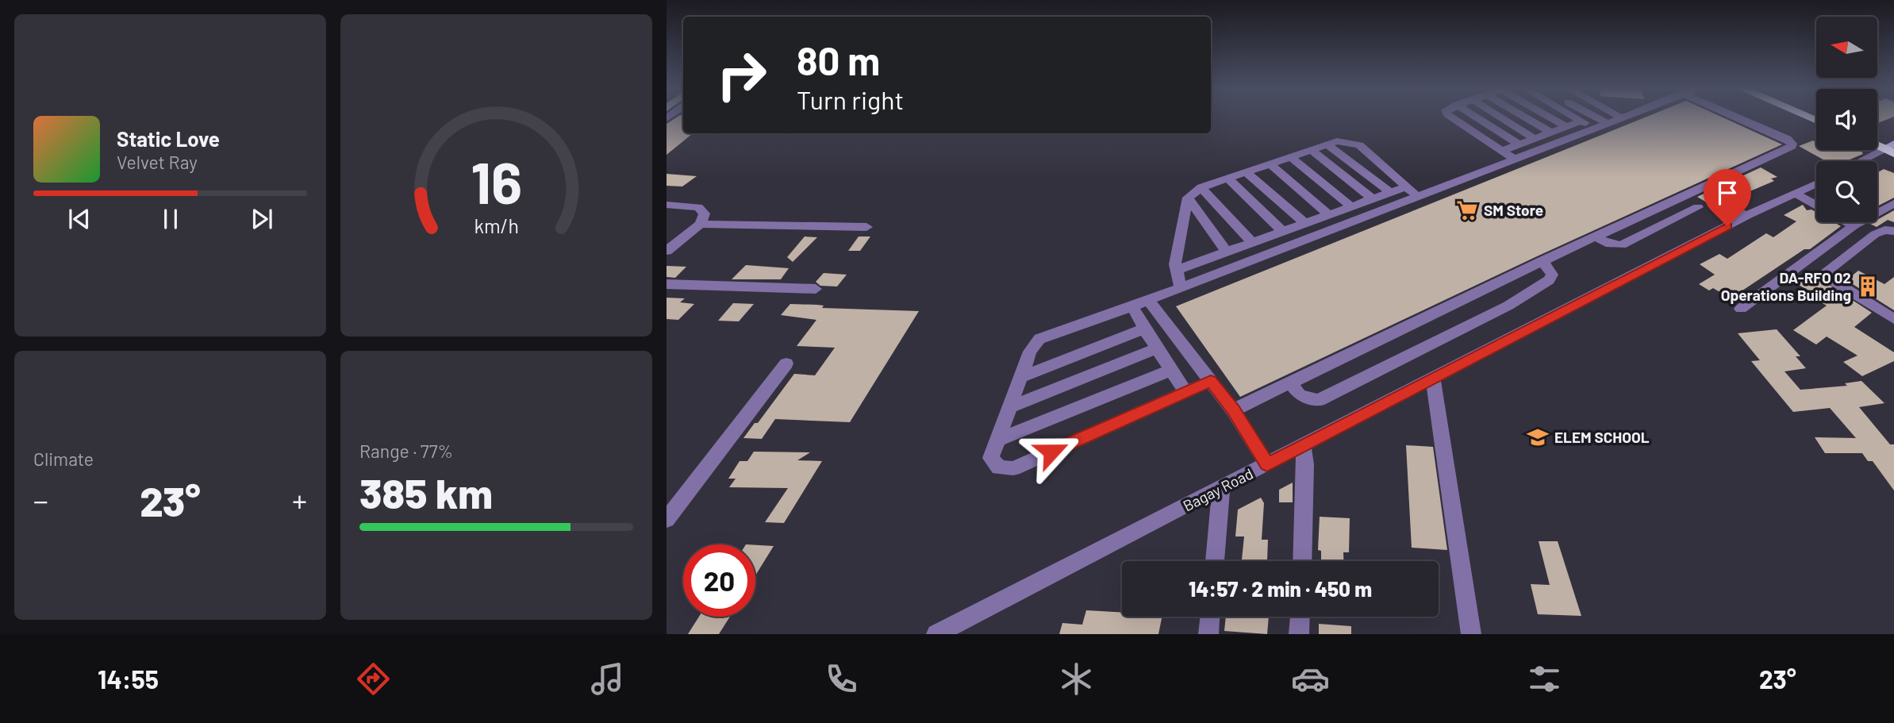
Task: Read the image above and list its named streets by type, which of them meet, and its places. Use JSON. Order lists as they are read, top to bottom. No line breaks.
{"streets":{"street":["Bagay Road"]},"places":{"supermarket":["SM Store"],"building":["DA-RFO 02 Operations Building"],"school or university":["ELEM SCHOOL"]},"north":"left","page":{"turn":["80 m","Turn right"],"song":["Static Love","Velvet Ray"],"tile":["Climate",["Range · 77%","385 km"]],"heat":["−","23°","+"],"limit":"20","trip":"14:57 · 2 min · 450 m","tabs":["14:55","23°"],"gauge":["16","km/h"]}}
